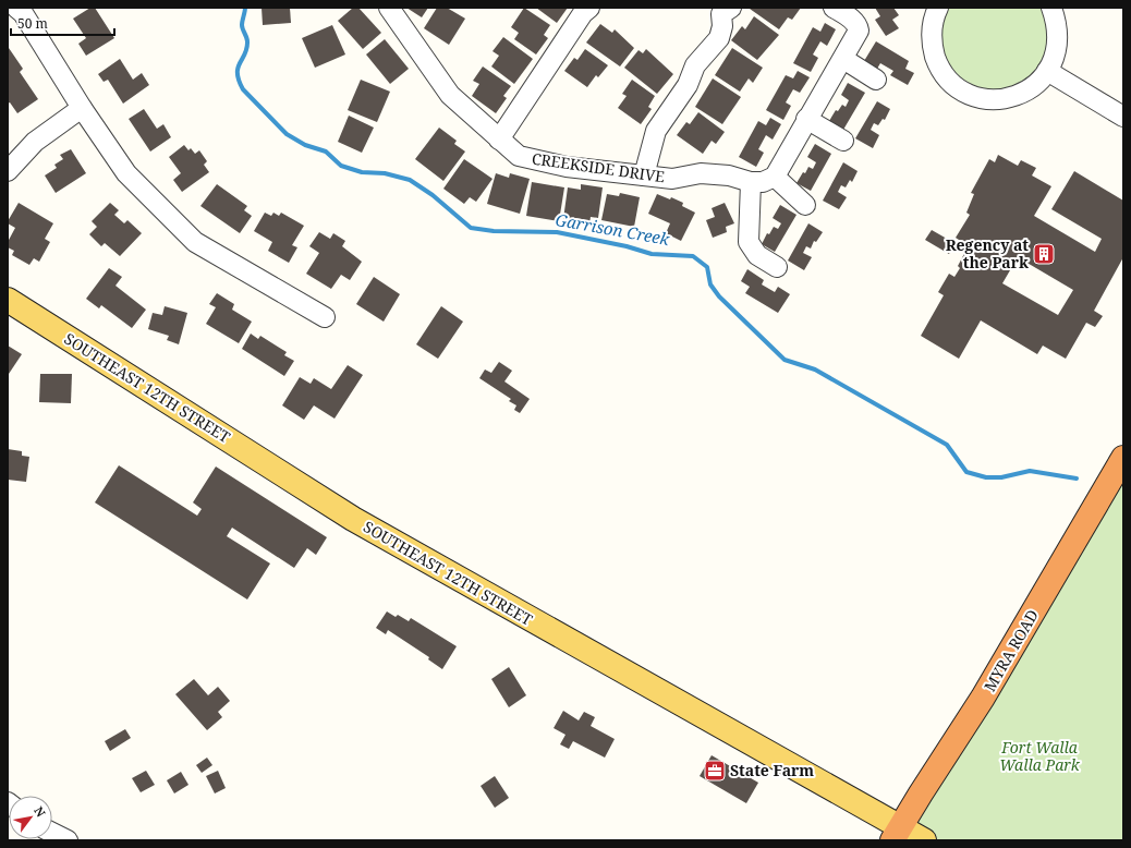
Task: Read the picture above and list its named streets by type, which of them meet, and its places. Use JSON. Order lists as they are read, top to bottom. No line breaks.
{"streets":{"highway":["MYRA ROAD"],"main road":["SOUTHEAST 12TH STREET"],"street":["CREEKSIDE DRIVE"]},"crossings":[["SOUTHEAST 12TH STREET","MYRA ROAD"]],"water":["Garrison Creek"],"parks":["Fort Walla Walla Park"],"places":{"building":["Regency at the Park"],"office":["State Farm"]},"scale_bar":"50 m","north":"top right"}
